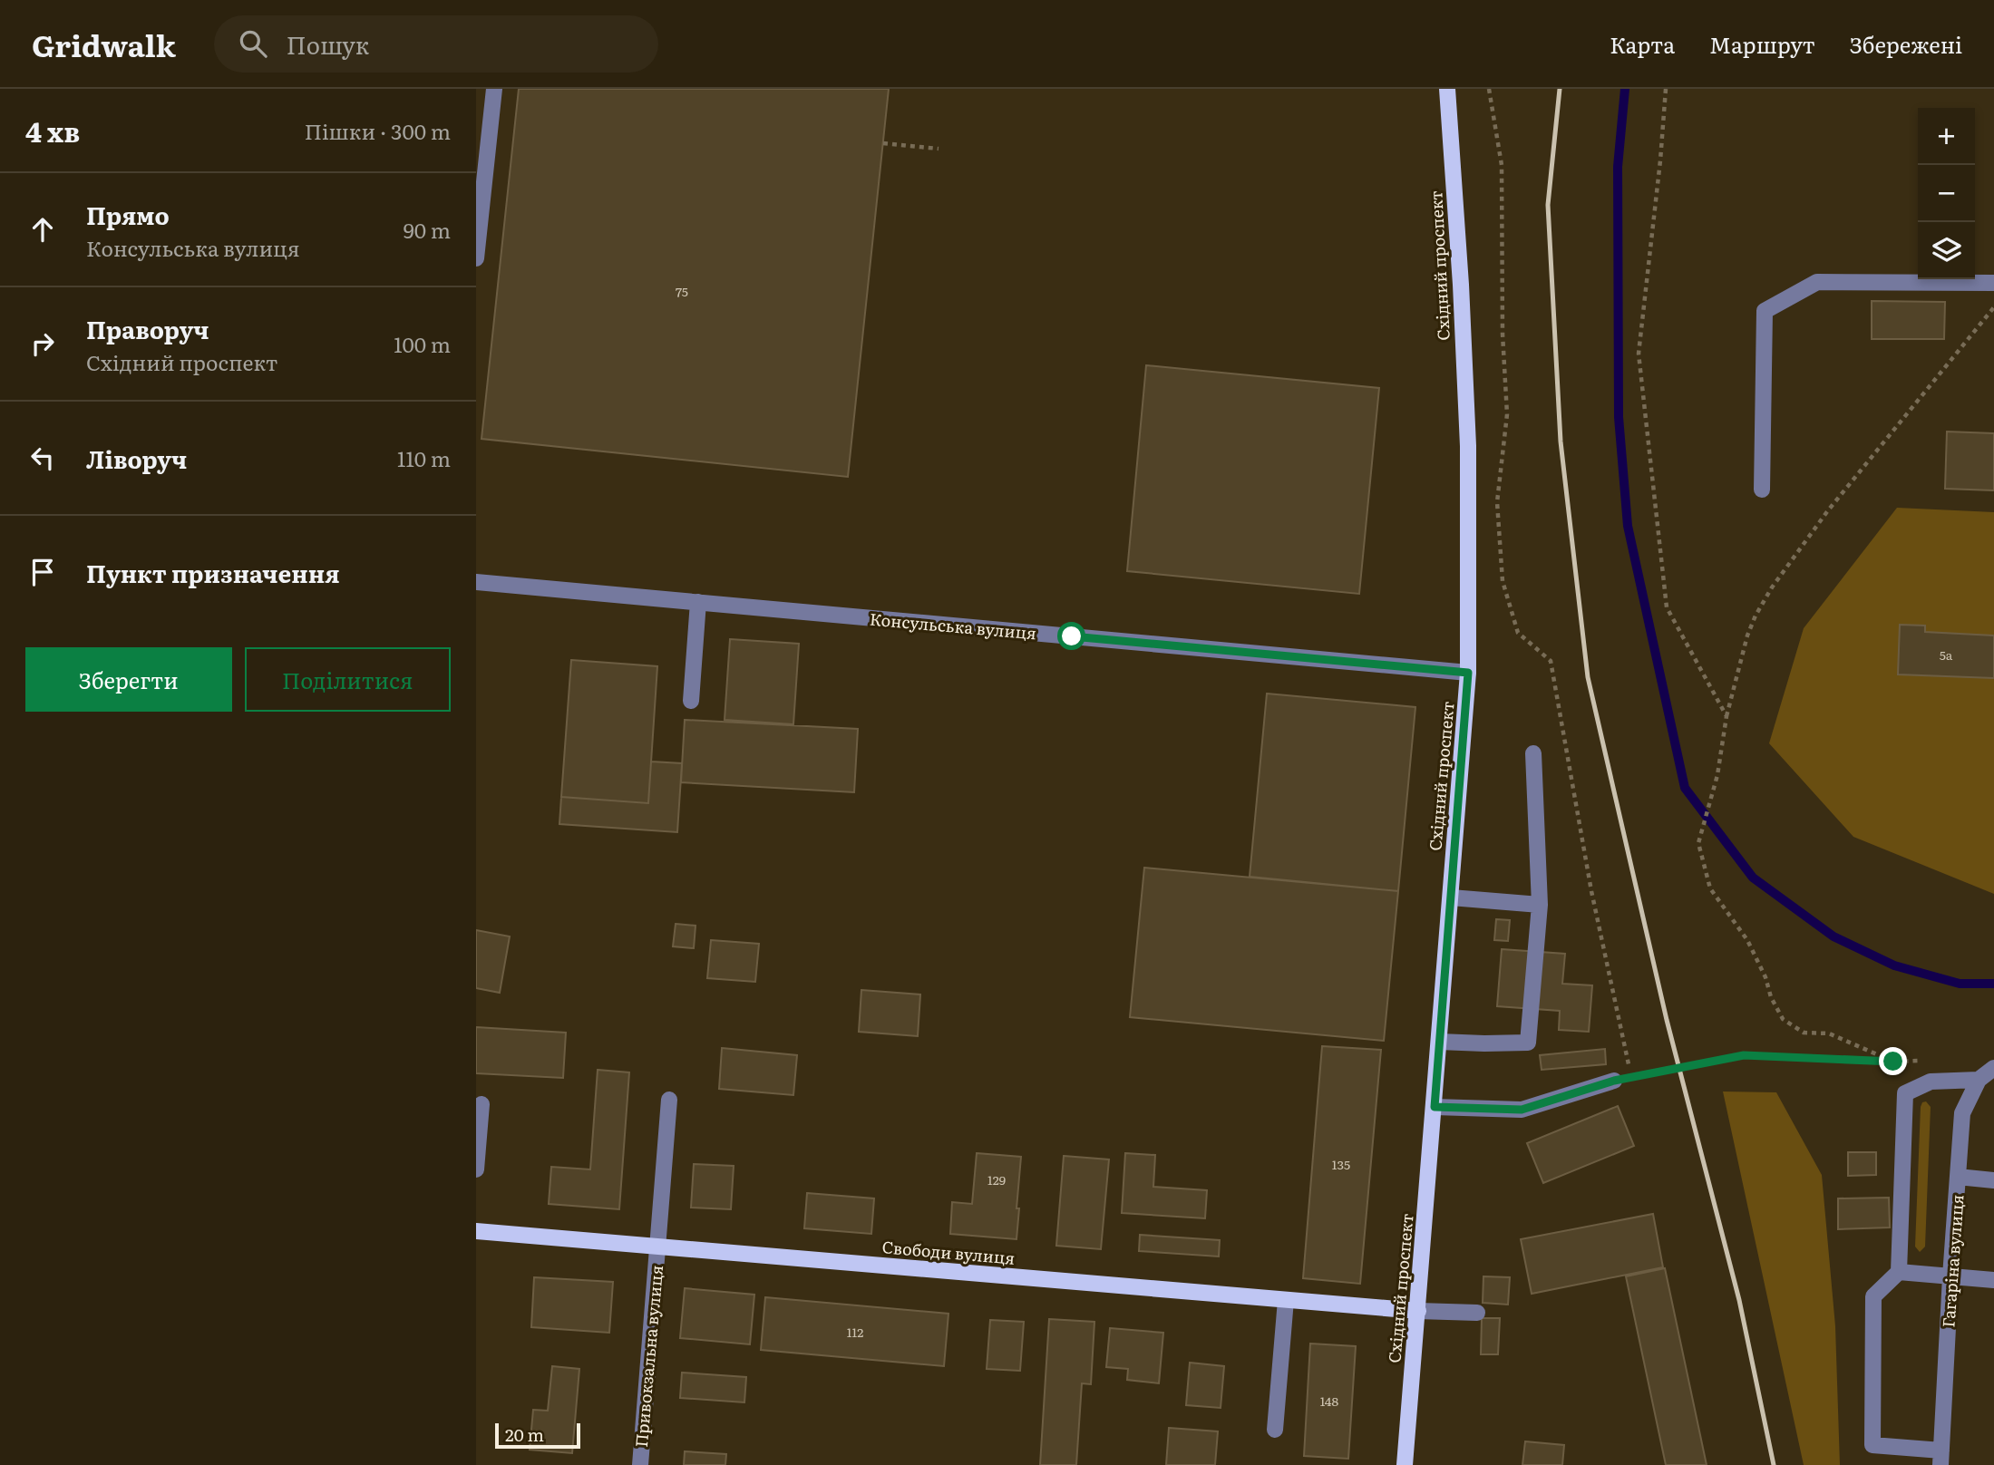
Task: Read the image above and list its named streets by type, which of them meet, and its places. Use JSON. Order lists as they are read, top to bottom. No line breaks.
{"streets":{"main road":["Східний проспект","Свободи вулиця"],"street":["Консульська вулиця","Гагаріна вулиця","Привокзальна вулиця"]},"crossings":[["Східний проспект","Консульська вулиця"],["Східний проспект","Свободи вулиця"],["Свободи вулиця","Привокзальна вулиця"]],"house_numbers":["75","5а","135","129","112","148"],"scale_bar":"20 m","page":{"header":"Gridwalk","search":"Пошук","nav":["Карта","Маршрут","Збережені"],"heading":["4 хв","Пішки · 300 m"],"map_buttons":["+","−"],"list":[["Прямо","Консульська вулиця","90 m"],["Праворуч","Східний проспект","100 m"],["Ліворуч","110 m"],"Пункт призначення"],"buttons":["Зберегти","Поділитися"],"scale":"20 m"}}
